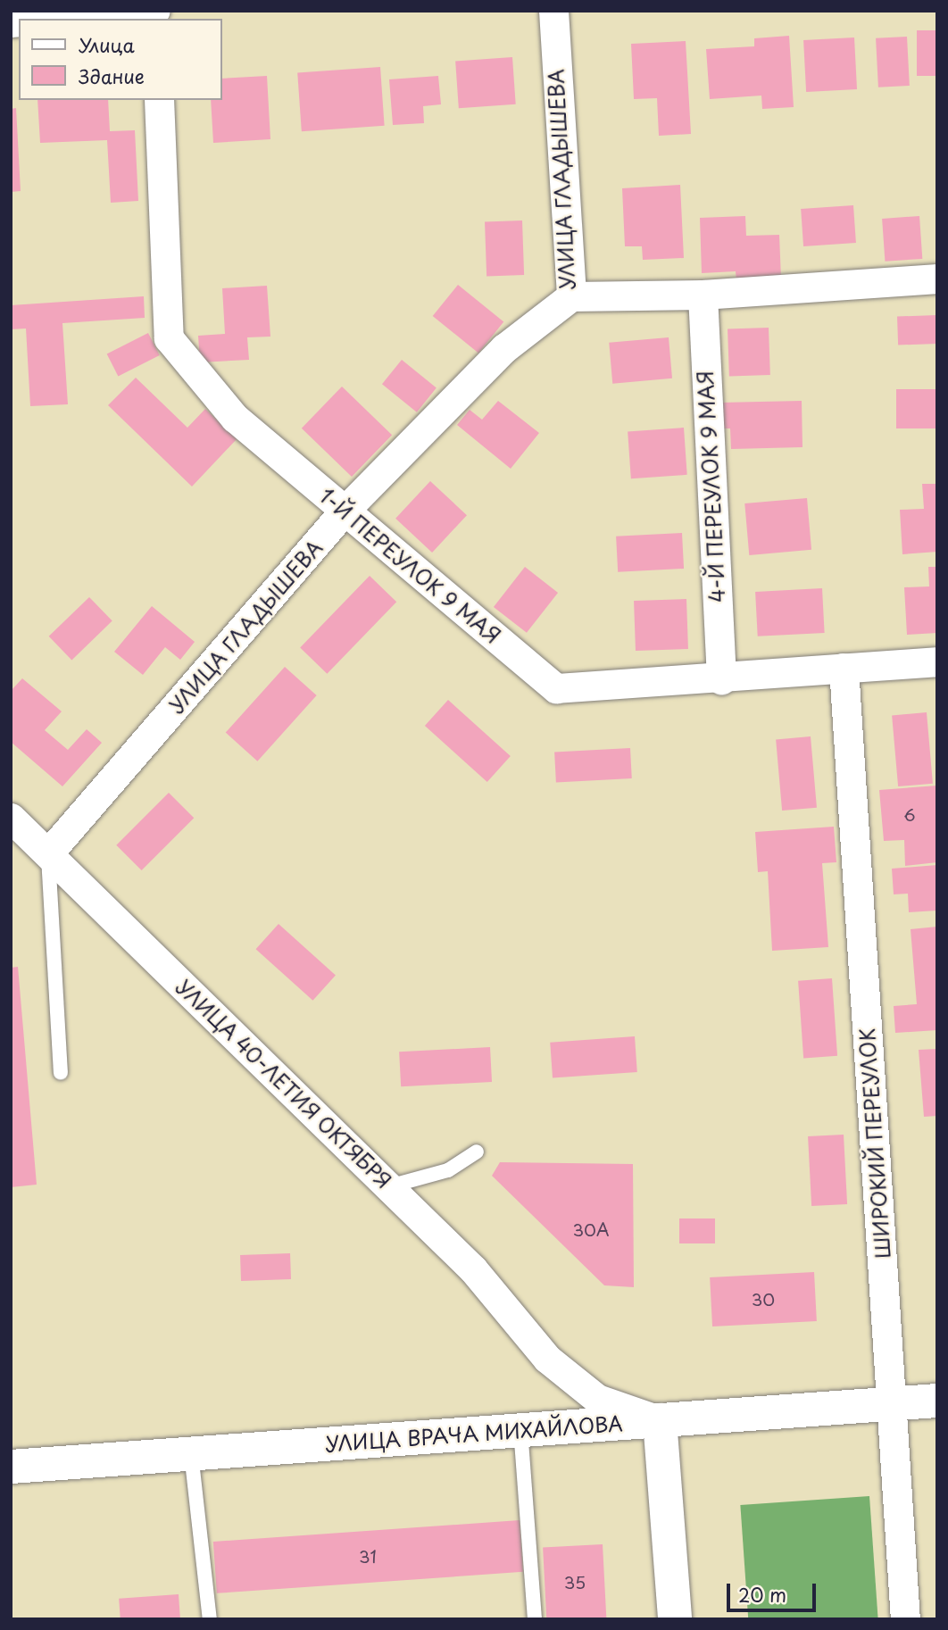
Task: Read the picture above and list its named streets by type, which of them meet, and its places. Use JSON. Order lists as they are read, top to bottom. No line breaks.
{"streets":{"main road":["УЛИЦА ВРАЧА МИХАЙЛОВА"],"street":["УЛИЦА ГЛАДЫШЕВА","4-Й ПЕРЕУЛОК 9 МАЯ","1-Й ПЕРЕУЛОК 9 МАЯ","УЛИЦА 40-ЛЕТИЯ ОКТЯБРЯ","ШИРОКИЙ ПЕРЕУЛОК"]},"crossings":[["УЛИЦА ГЛАДЫШЕВА","1-Й ПЕРЕУЛОК 9 МАЯ"],["УЛИЦА ГЛАДЫШЕВА","УЛИЦА 40-ЛЕТИЯ ОКТЯБРЯ"],["4-Й ПЕРЕУЛОК 9 МАЯ","1-Й ПЕРЕУЛОК 9 МАЯ"],["1-Й ПЕРЕУЛОК 9 МАЯ","ШИРОКИЙ ПЕРЕУЛОК"],["УЛИЦА 40-ЛЕТИЯ ОКТЯБРЯ","УЛИЦА ВРАЧА МИХАЙЛОВА"],["ШИРОКИЙ ПЕРЕУЛОК","УЛИЦА ВРАЧА МИХАЙЛОВА"]],"house_numbers":["6","30А","30","31","35"],"legend":["Улица","Здание"],"scale_bar":"20 m"}
